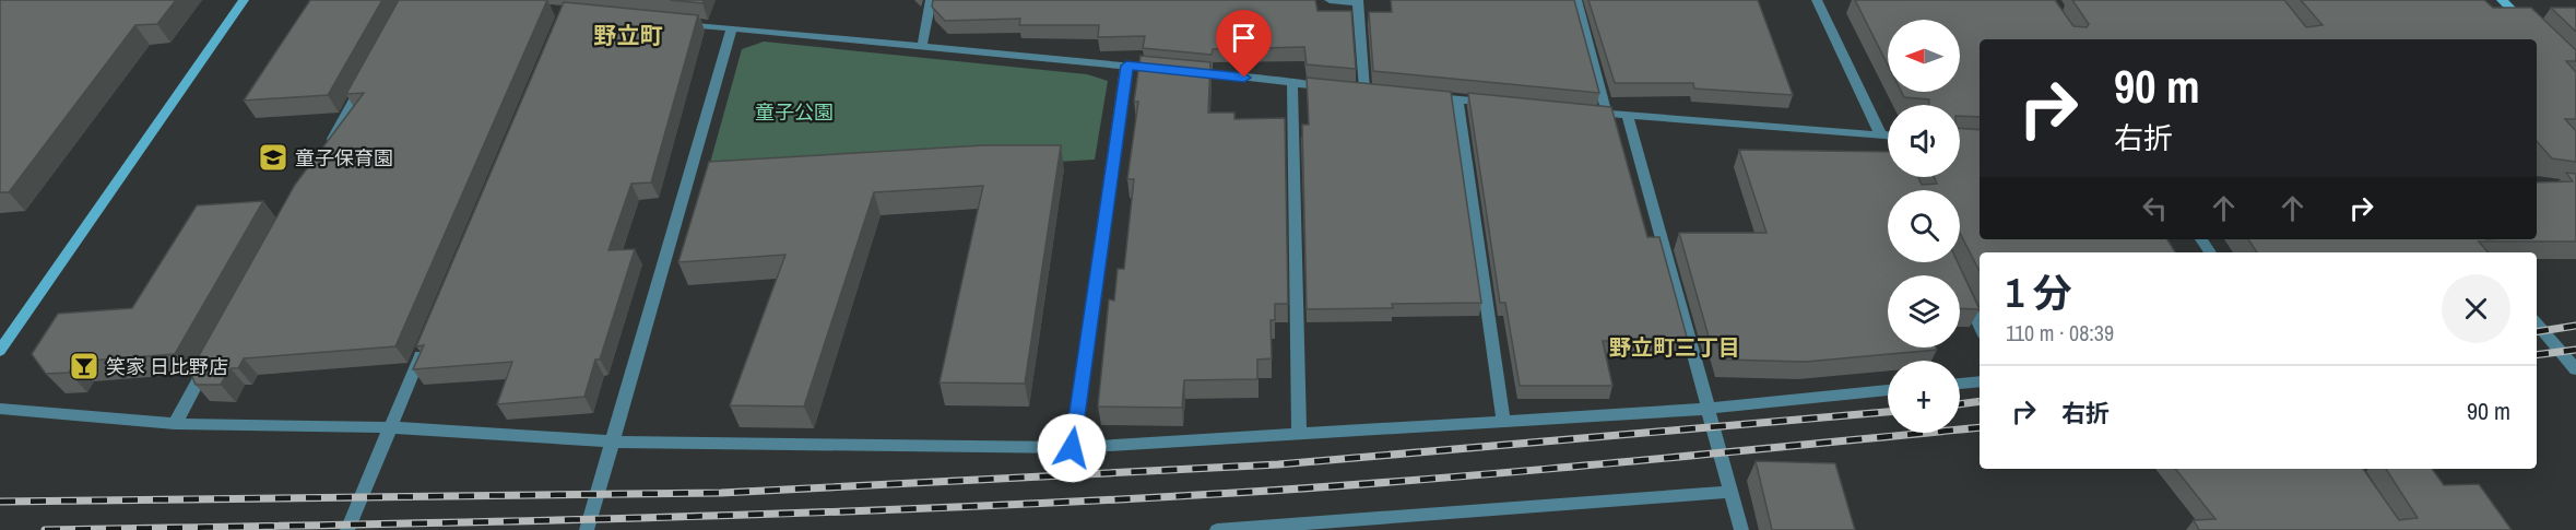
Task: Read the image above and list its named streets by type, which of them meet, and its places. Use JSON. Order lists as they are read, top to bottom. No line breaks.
{"districts":["野立町","野立町三丁目"],"parks":["童子公園"],"places":{"school or university":["童子保育園"],"bar":["笑家 日比野店"]},"north":"left","page":{"map_buttons":"+","turn":["90 m","右折"],"heading":["1 分","110 m · 08:39"],"list":[{"name":"右折","value":"90 m"}]}}
